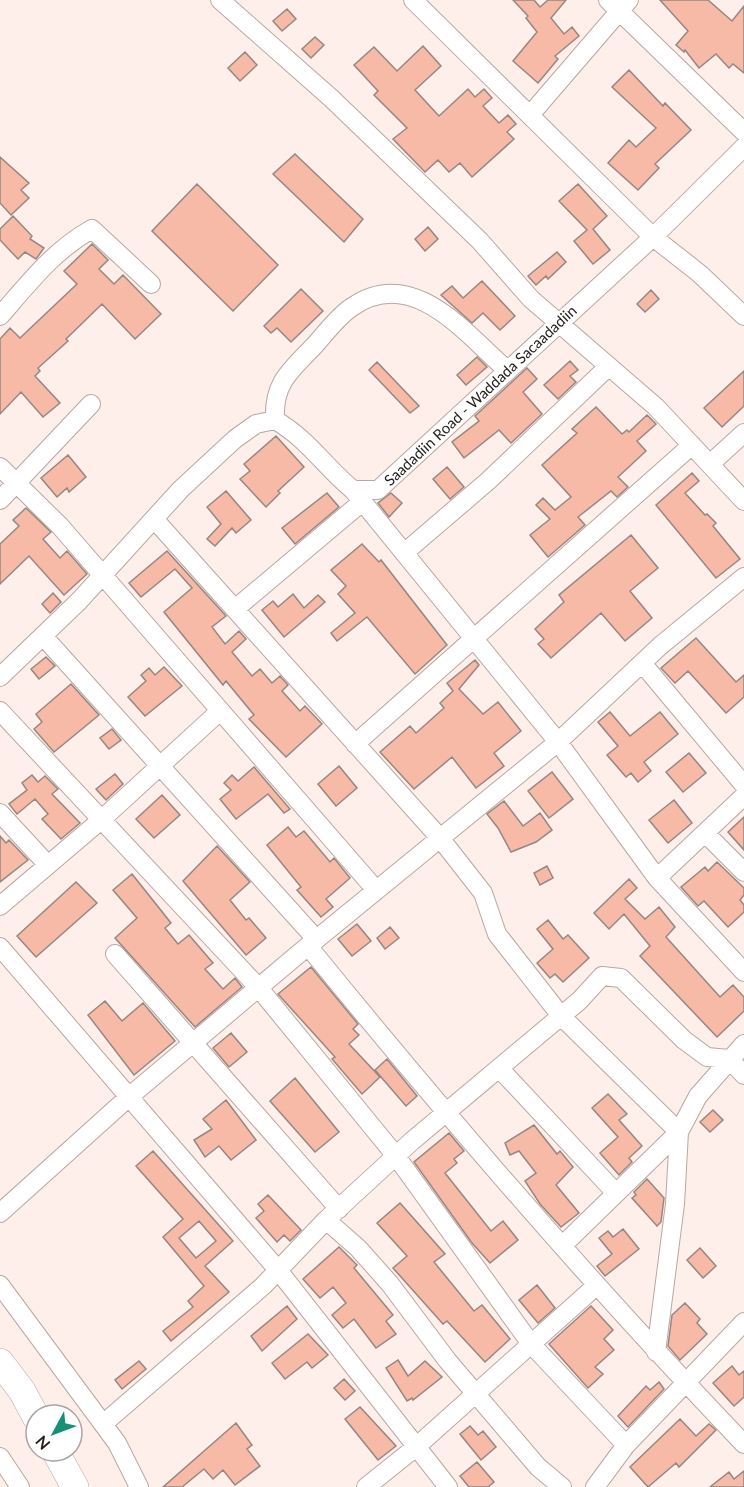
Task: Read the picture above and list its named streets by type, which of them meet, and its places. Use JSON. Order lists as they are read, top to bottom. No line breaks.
{"streets":{"street":["Saadadiin Road - Waddada Sacaadadiin"]},"north":"bottom left"}
